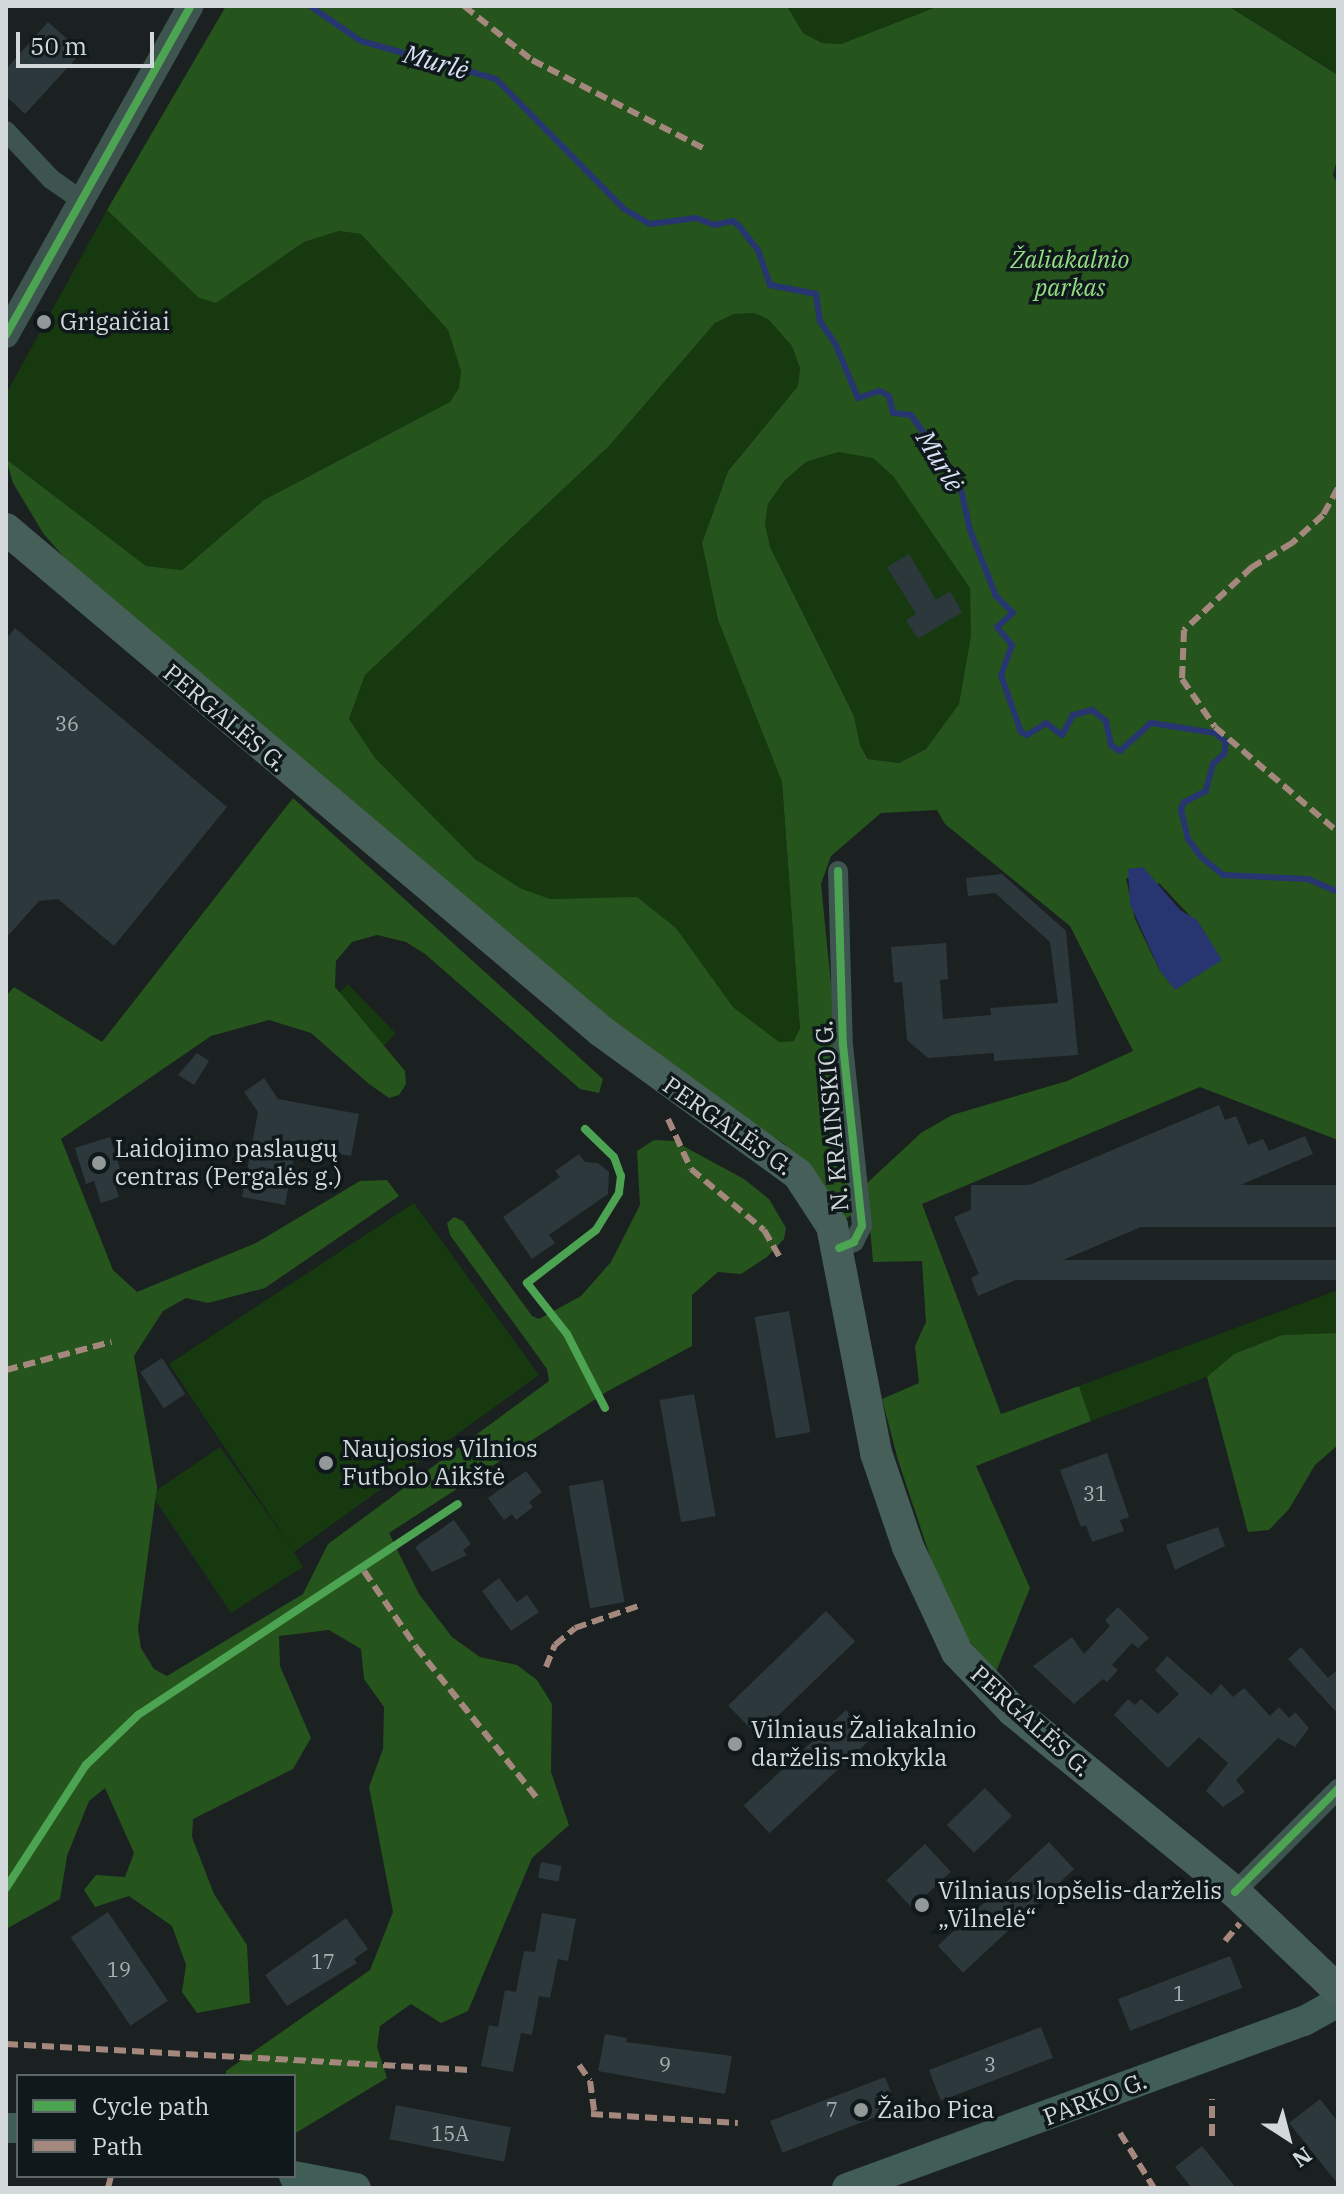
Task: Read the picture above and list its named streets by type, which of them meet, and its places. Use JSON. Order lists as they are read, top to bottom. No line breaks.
{"streets":{"main road":["PERGALĖS G.","PARKO G."],"street":["N. KRAINSKIO G."]},"crossings":[["PERGALĖS G.","N. KRAINSKIO G."]],"water":["Murlė"],"parks":["Žaliakalnio parkas"],"places":["Grigaičiai","Laidojimo paslaugų centras (Pergalės g.)","Naujosios Vilnios Futbolo Aikštė","Vilniaus Žaliakalnio darželis-mokykla","Vilniaus lopšelis-darželis „Vilnelė“","Žaibo Pica"],"house_numbers":["36","31","17","19","1","9","3","7","15A"],"legend":["Cycle path","Path"],"scale_bar":"50 m","north":"bottom right"}
